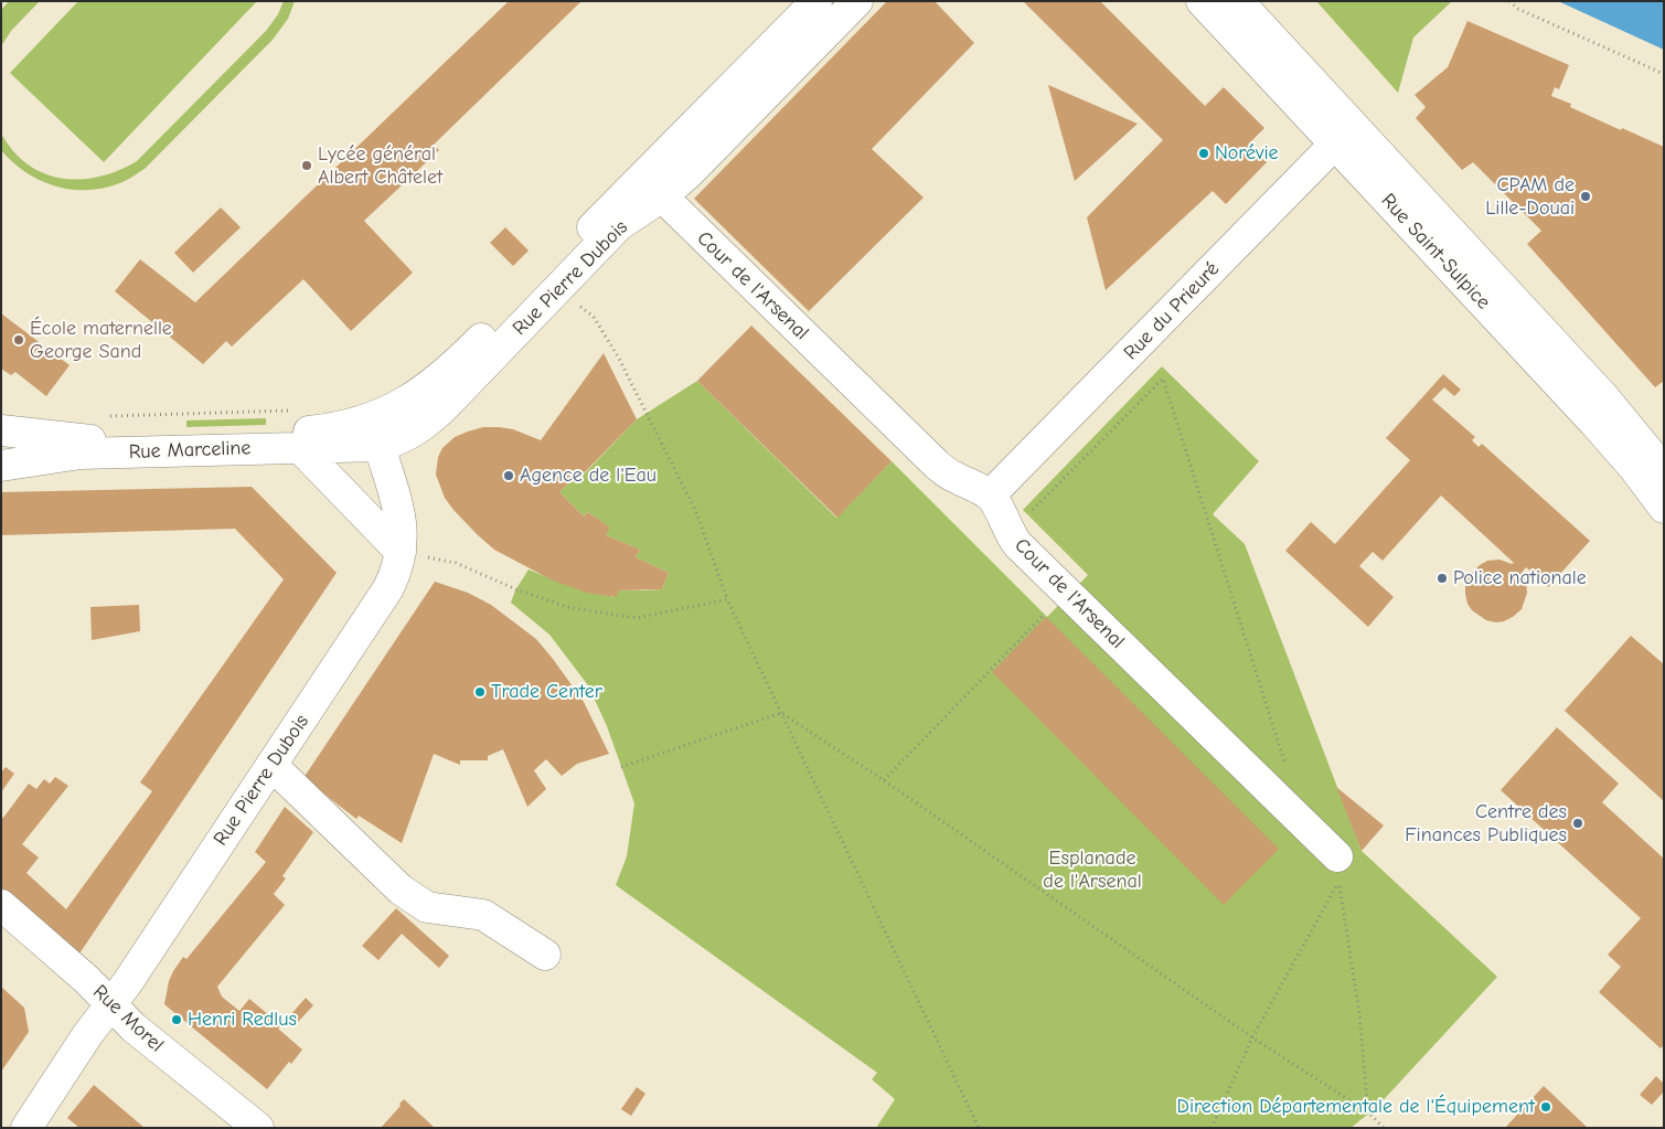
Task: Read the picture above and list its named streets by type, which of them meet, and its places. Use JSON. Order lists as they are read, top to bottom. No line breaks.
{"streets":{"street":["Rue Saint-Sulpice","Rue Pierre Dubois","Cour de l'Arsenal","Rue du Prieuré","Rue Marceline","Rue Morel"]},"crossings":[["Rue Saint-Sulpice","Rue du Prieuré"],["Rue Pierre Dubois","Cour de l'Arsenal"],["Rue Pierre Dubois","Rue Marceline"],["Rue Pierre Dubois","Rue Morel"],["Cour de l'Arsenal","Rue du Prieuré"]],"parks":["Esplanade de l'Arsenal"],"places":["Norévie","Lycée général Albert Châtelet","CPAM de Lille-Douai","École maternelle George Sand","Agence de l'Eau","Police nationale","Trade Center","Centre des Finances Publiques","Henri Redlus","Direction Départementale de l'Équipement"]}
